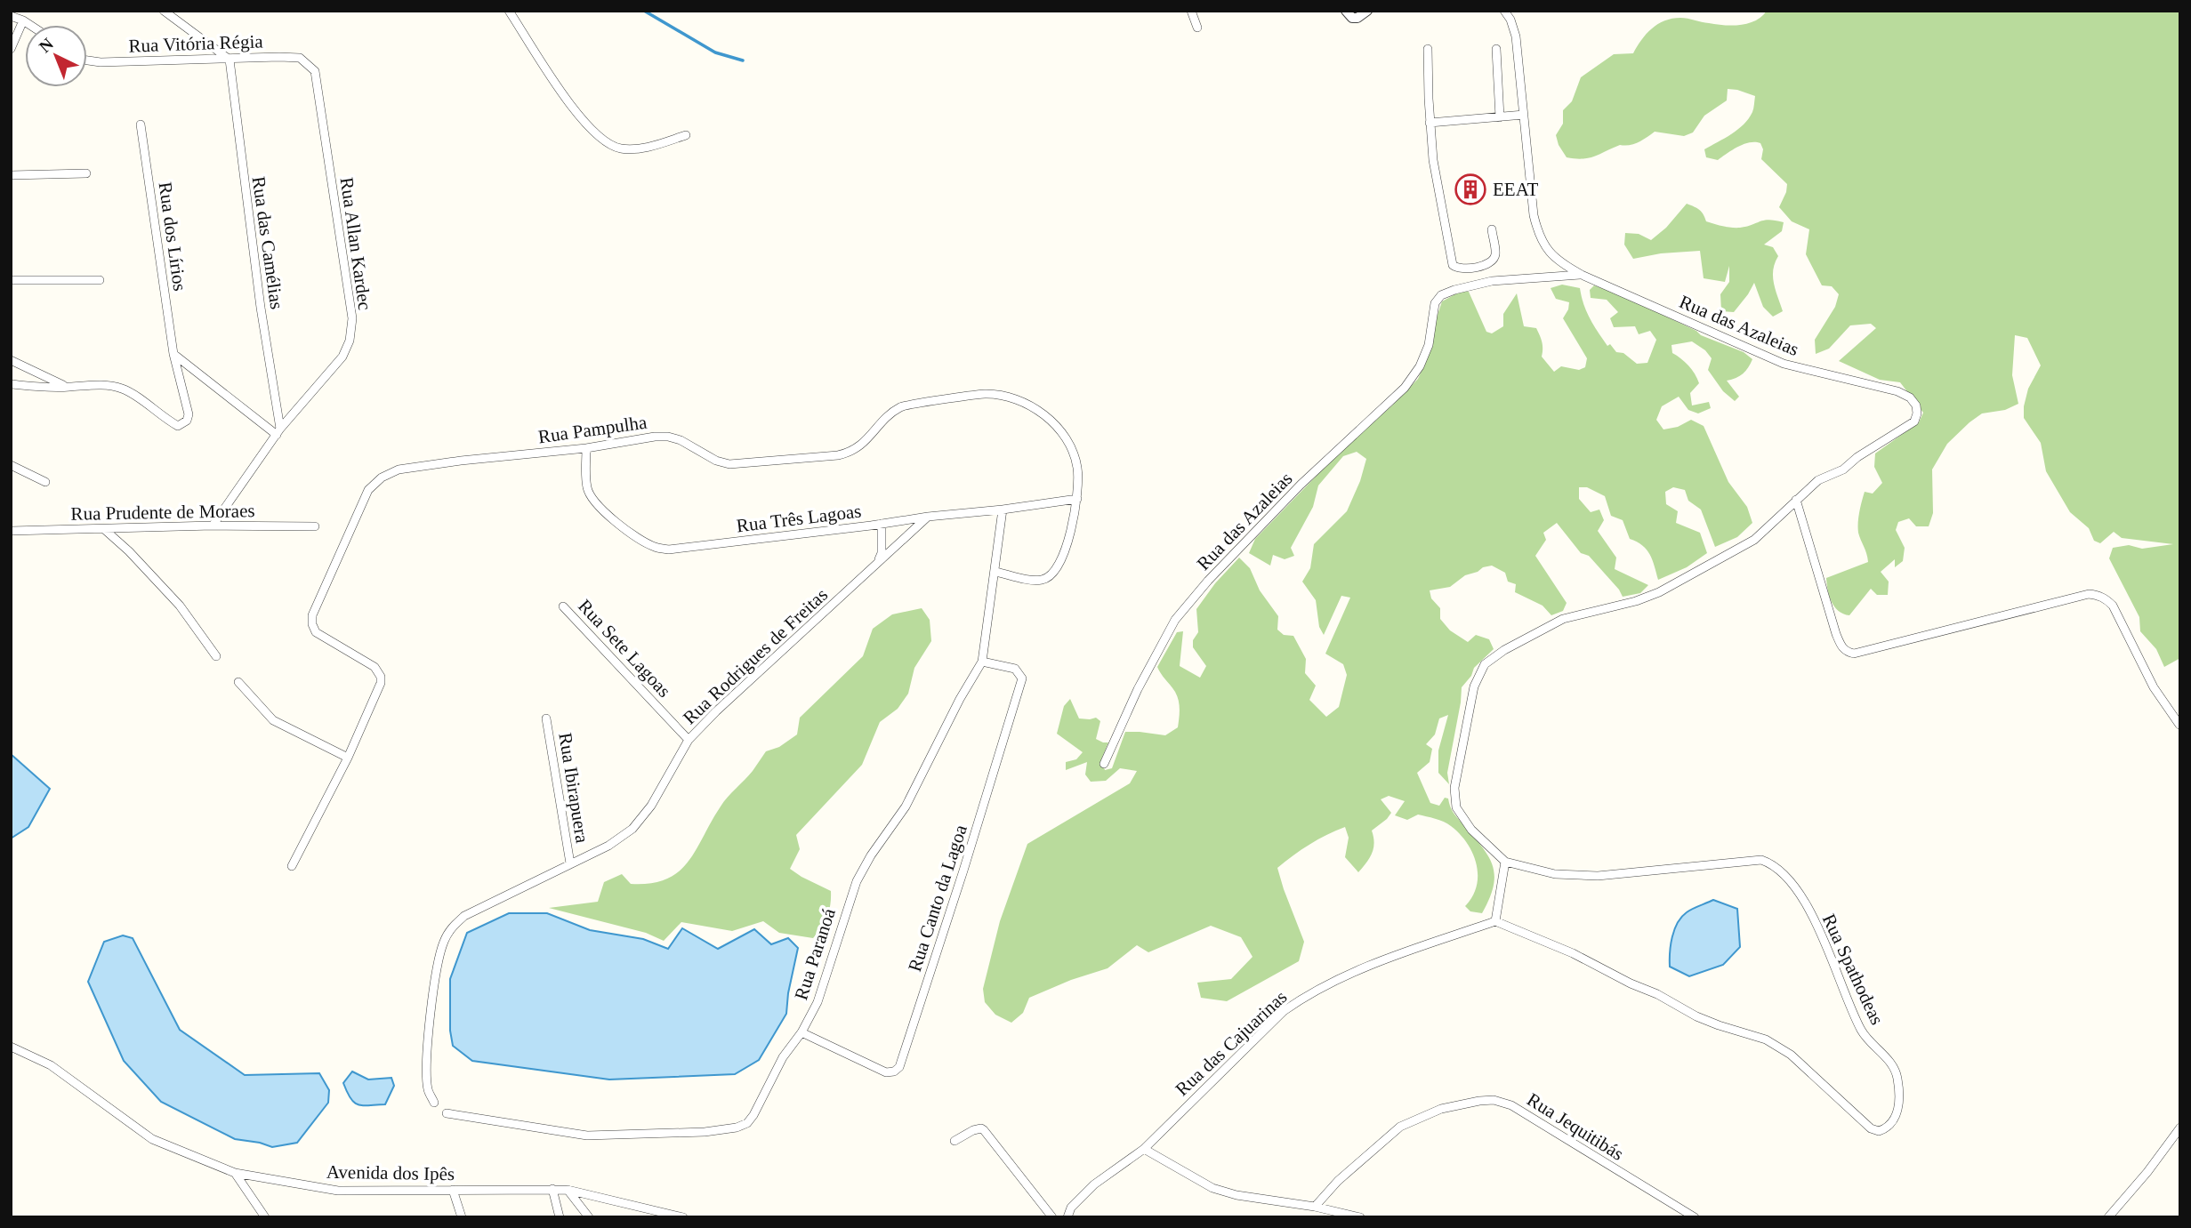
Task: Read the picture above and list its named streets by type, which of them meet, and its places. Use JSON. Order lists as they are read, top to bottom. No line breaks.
{"streets":{"street":["Rua Vitória Régia","Rua dos Lírios","Rua das Camélias","Rua Allan Kardec","Rua das Azaleias","Rua Pampulha","Rua Prudente de Moraes","Rua Três Lagoas","Rua Sete Lagoas","Rua Rodrigues de Freitas","Rua Ibirapuera","Rua Canto da Lagoa","Rua Paranoá","Rua Spathodeas","Rua das Cajuarinas","Rua Jequitibás","Avenida dos Ipês"]},"crossings":[["Rua Vitória Régia","Rua das Camélias"],["Rua Vitória Régia","Rua Allan Kardec"],["Rua das Camélias","Rua Allan Kardec"],["Rua Allan Kardec","Rua Prudente de Moraes"],["Rua das Azaleias","Rua Spathodeas"],["Rua Pampulha","Rua Três Lagoas"],["Rua Pampulha","Rua Paranoá"],["Rua Três Lagoas","Rua Rodrigues de Freitas"],["Rua Três Lagoas","Rua Paranoá"],["Rua Sete Lagoas","Rua Rodrigues de Freitas"],["Rua Rodrigues de Freitas","Rua Ibirapuera"],["Rua Canto da Lagoa","Rua Paranoá"],["Rua Spathodeas","Rua das Cajuarinas"]],"places":{"building":["EEAT"]},"north":"top left"}
